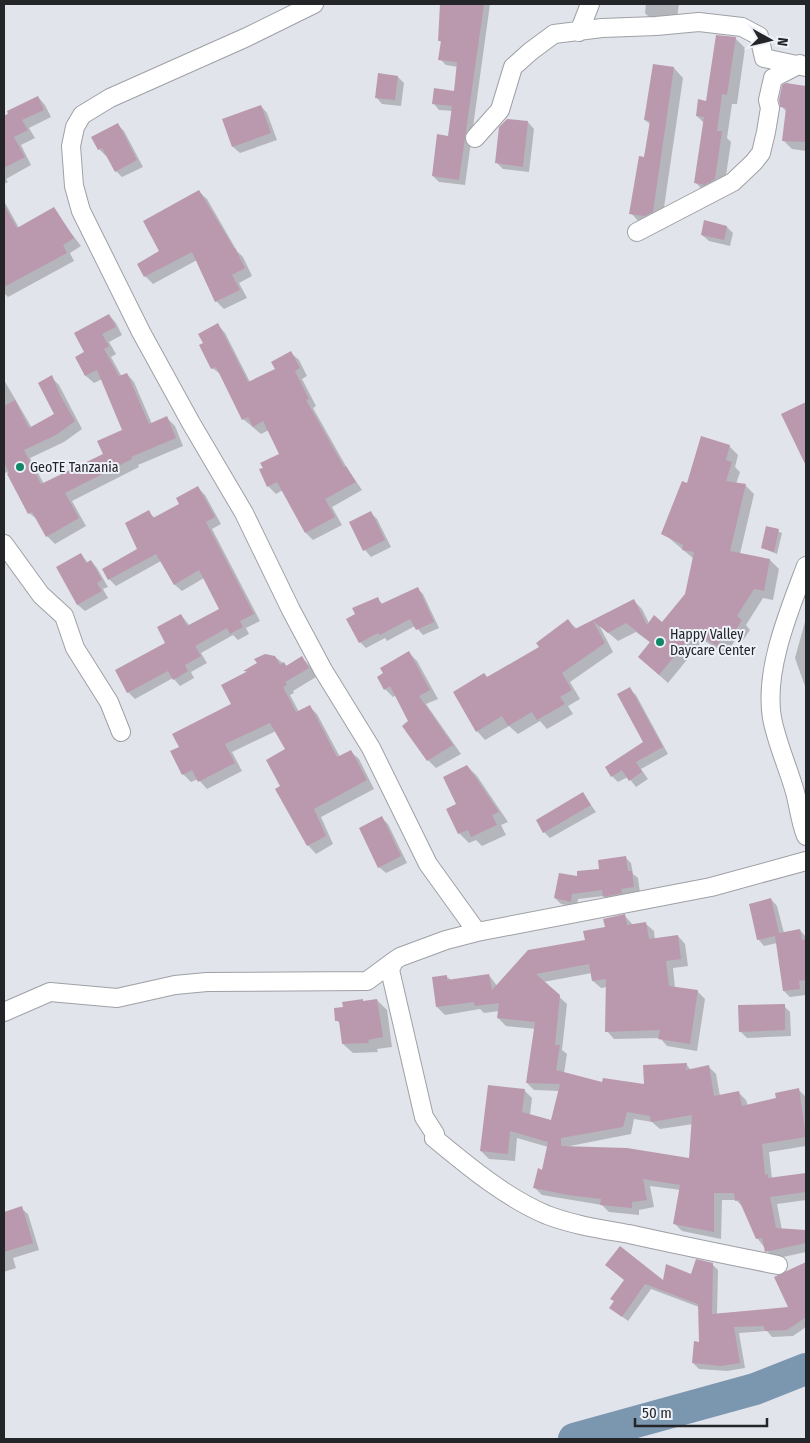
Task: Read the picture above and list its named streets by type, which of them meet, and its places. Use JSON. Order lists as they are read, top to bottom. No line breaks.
{"places":["GeoTE Tanzania","Happy Valley Daycare Center"],"scale_bar":"50 m","north":"right"}
